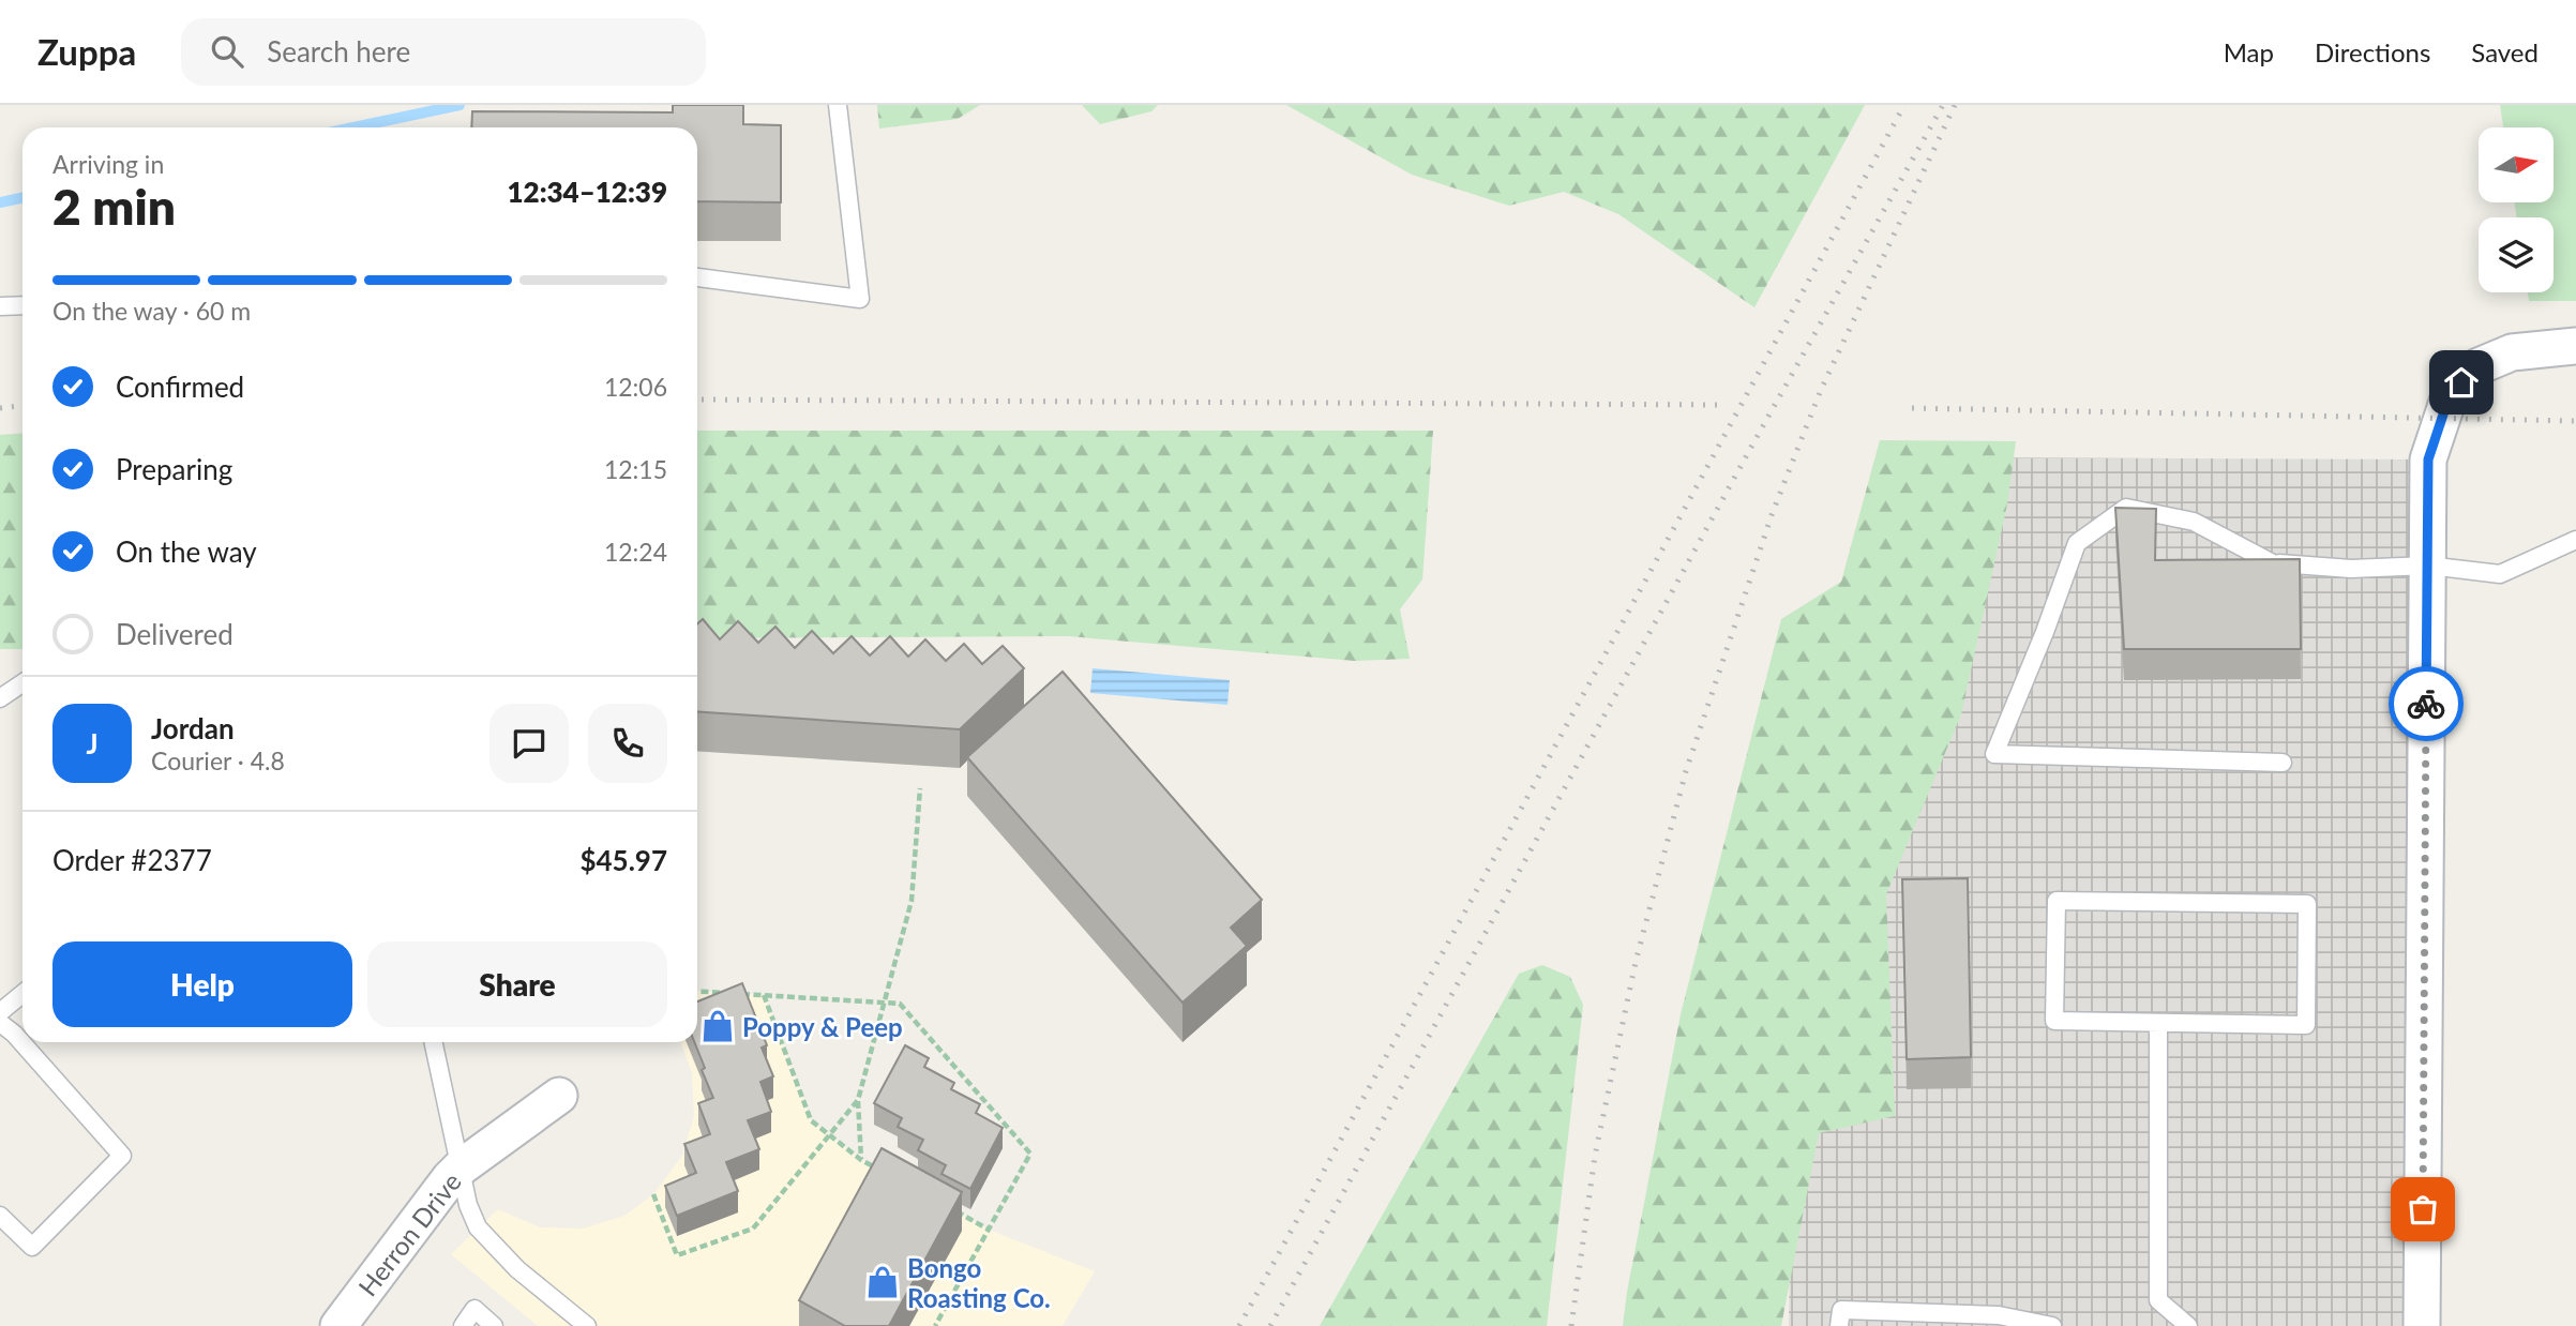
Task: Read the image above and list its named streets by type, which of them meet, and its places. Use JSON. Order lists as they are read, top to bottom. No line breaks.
{"streets":{"street":["Herron Drive"]},"places":{"shop":["Poppy & Peep","Bongo Roasting Co."]},"north":"right","page":{"header":"Zuppa","search":"Search here","nav":["Map","Directions","Saved"],"heading":["2 min","Arriving in","12:34–12:39"],"panel":["Jordan","Courier · 4.8","Order #2377","$45.97"],"bar":"On the way · 60 m","list":[["Confirmed","12:06"],["Preparing","12:15"],["On the way","12:24"],"Delivered"],"round":"J","buttons":["Help","Share"]}}
